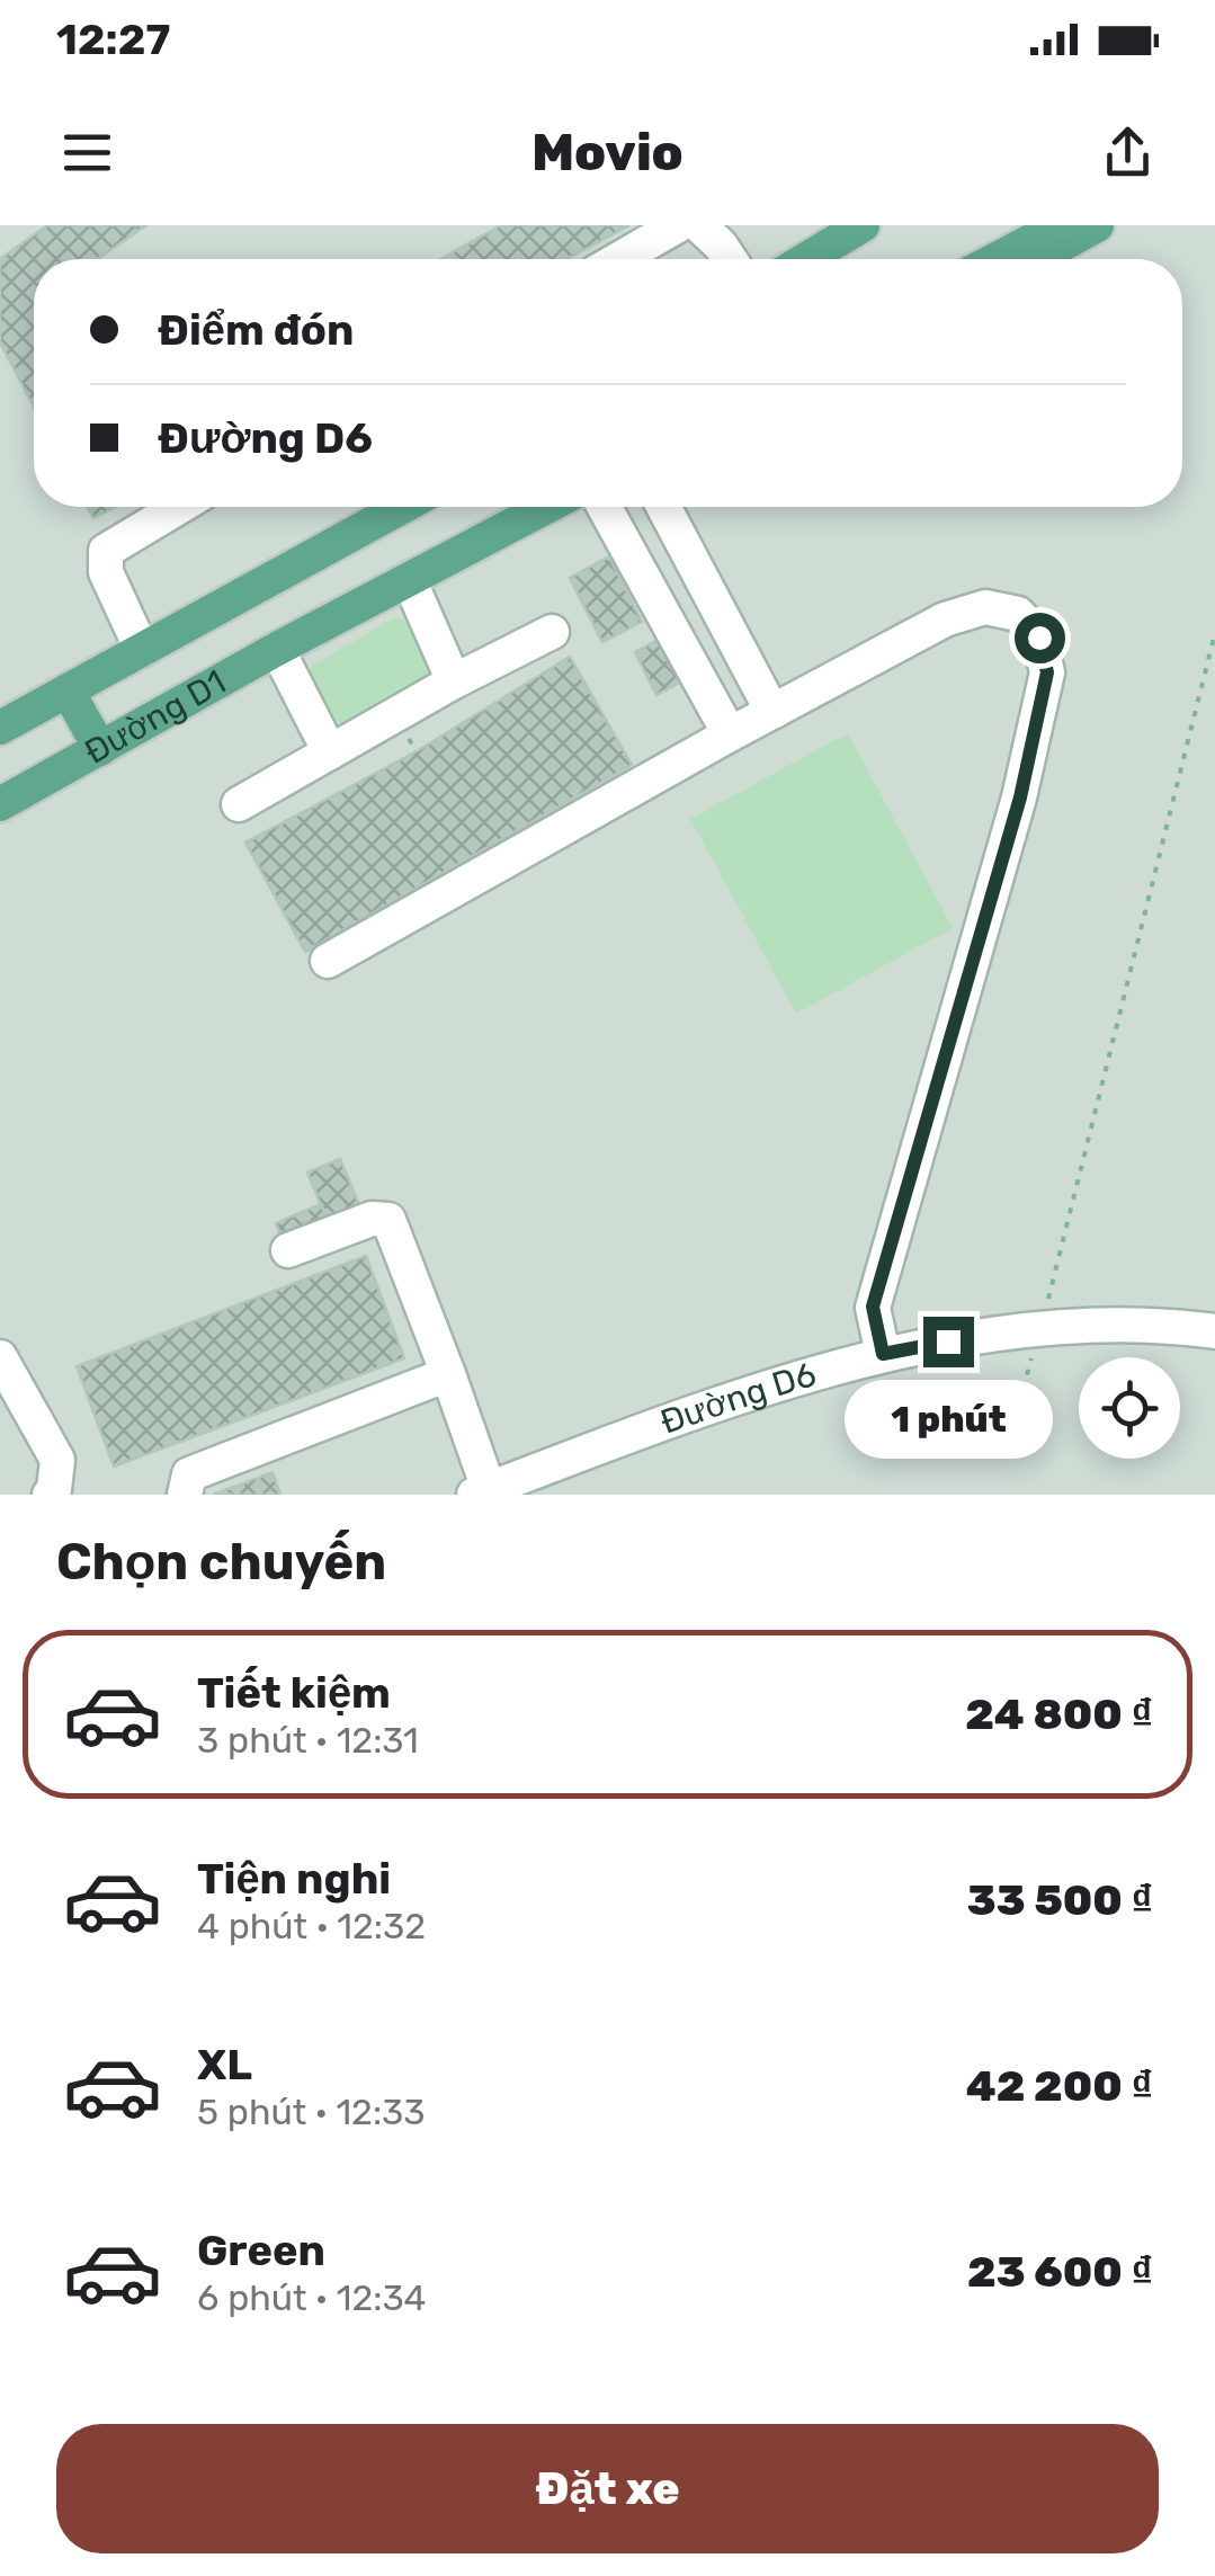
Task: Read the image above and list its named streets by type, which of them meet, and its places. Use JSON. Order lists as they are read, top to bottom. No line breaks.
{"streets":{"main road":["Đường D1"],"street":["Đường D6"]},"page":{"status":"12:27","header":"Movio","banner":["Điểm đón","Đường D6"],"bubble":"1 phút","heading":"Chọn chuyến","list":[{"name":"Tiết kiệm","note":"3 phút · 12:31","value":"24 800 ₫"},{"name":"Tiện nghi","note":"4 phút · 12:32","value":"33 500 ₫"},{"name":"XL","note":"5 phút · 12:33","value":"42 200 ₫"},{"name":"Green","note":"6 phút · 12:34","value":"23 600 ₫"}],"buttons":"Đặt xe"}}
